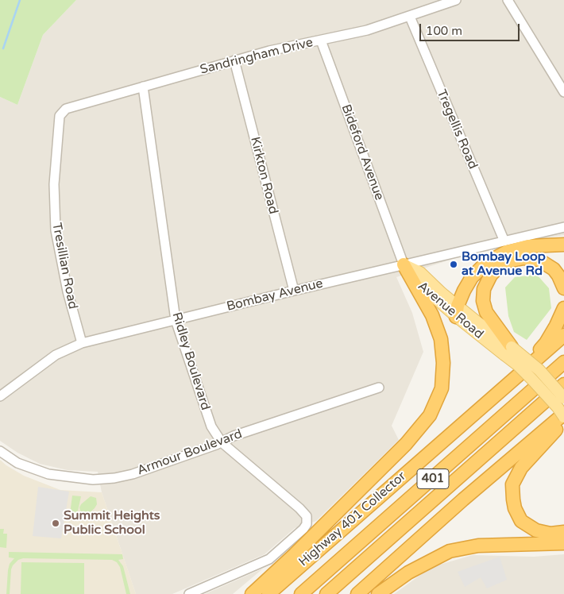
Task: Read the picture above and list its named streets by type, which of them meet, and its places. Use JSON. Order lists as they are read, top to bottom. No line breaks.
{"streets":{"highway":["401","Highway 401 Collector"],"main road":["Avenue Road"],"street":["Sandringham Drive","Tregellis Road","Bideford Avenue","Kirkton Road","Tresillian Road","Bombay Avenue","Ridley Boulevard","Armour Boulevard"]},"crossings":[["Sandringham Drive","Tregellis Road"],["Sandringham Drive","Bideford Avenue"],["Sandringham Drive","Kirkton Road"],["Sandringham Drive","Tresillian Road"],["Sandringham Drive","Ridley Boulevard"],["Tregellis Road","Bombay Avenue"],["Bideford Avenue","Bombay Avenue"],["Bideford Avenue","Avenue Road"],["Kirkton Road","Bombay Avenue"],["Tresillian Road","Bombay Avenue"],["Bombay Avenue","Avenue Road"],["Bombay Avenue","Ridley Boulevard"],["Ridley Boulevard","Armour Boulevard"]],"places":["Bombay Loop at Avenue Rd","Summit Heights Public School"],"scale_bar":"100 m"}
